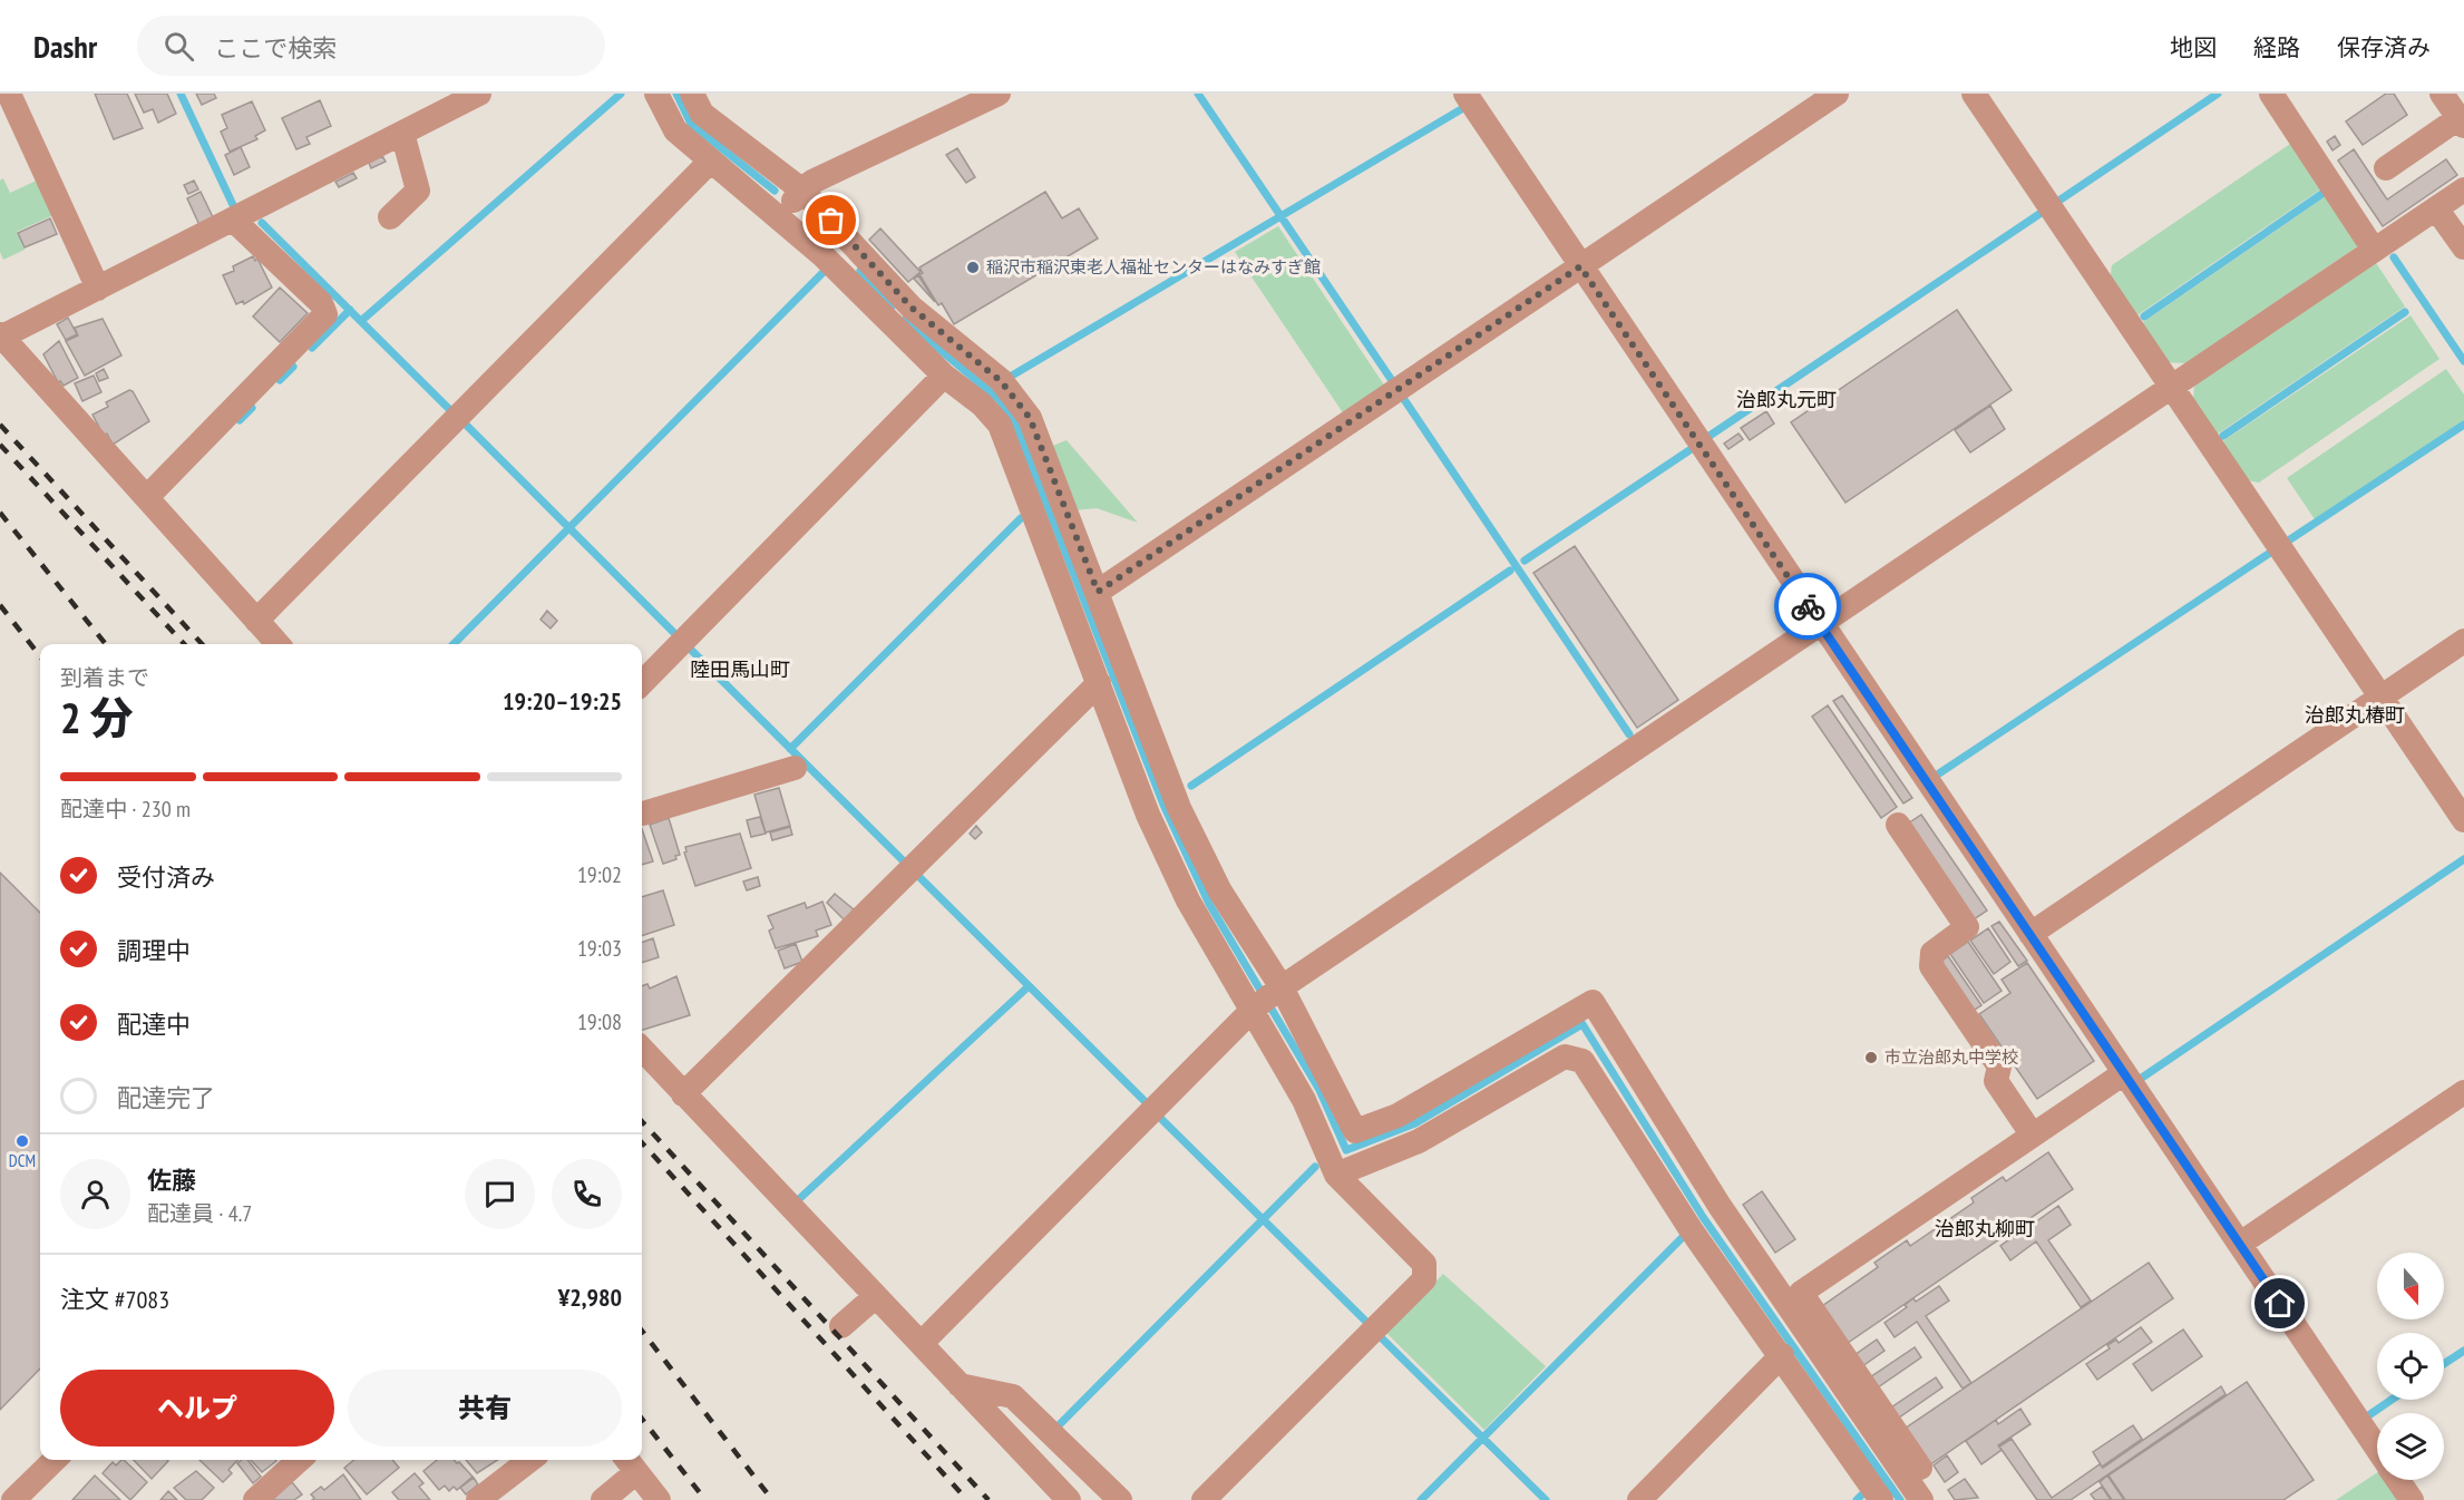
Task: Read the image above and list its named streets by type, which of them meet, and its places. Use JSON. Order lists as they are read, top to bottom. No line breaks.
{"districts":["治郎丸元町","陸田馬山町","治郎丸椿町","治郎丸柳町"],"places":["稲沢市稲沢東老人福祉センターはなみすぎ館","市立治郎丸中学校","DCM"],"north":"bottom","page":{"header":"Dashr","search":"ここで検索","nav":["地図","経路","保存済み"],"heading":["2 分","到着まで","19:20–19:25"],"panel":["佐藤","配達員 · 4.7","注文 #7083","¥2,980"],"bar":"配達中 · 230 m","list":[["受付済み","19:02"],["調理中","19:03"],["配達中","19:08"],"配達完了"],"buttons":["ヘルプ","共有"]}}
